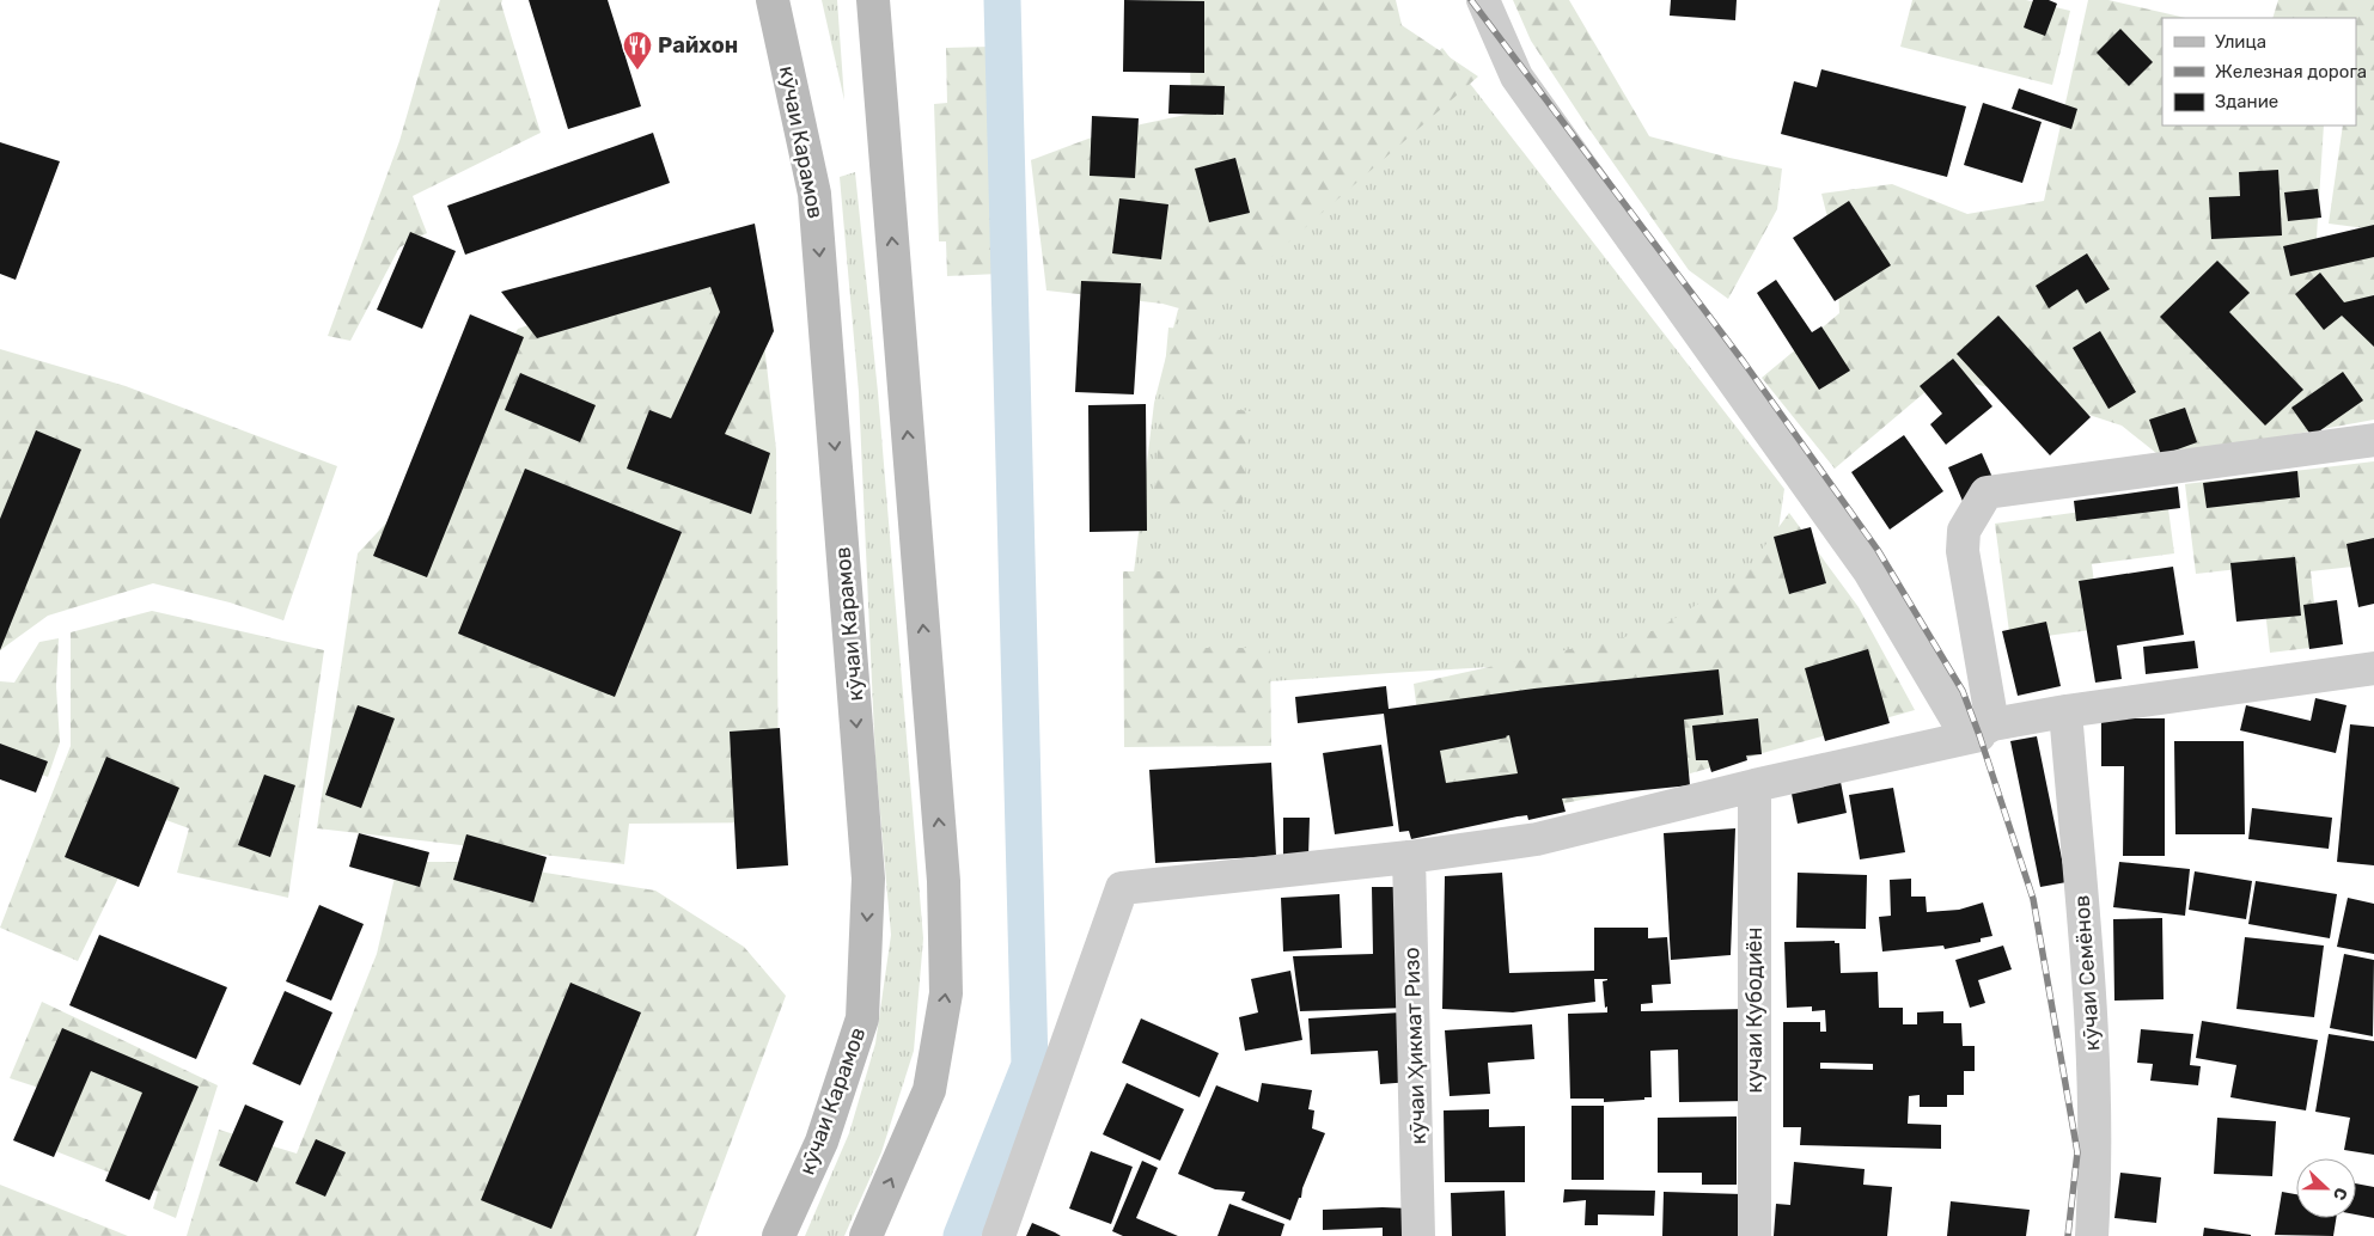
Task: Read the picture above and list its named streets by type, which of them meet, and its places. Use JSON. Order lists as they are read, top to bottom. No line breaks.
{"streets":{"main road":["кӯчаи Карамов"],"street":["кӯчаи Семёнов","кучаи Кубодиён","кӯчаи Ҳикмат Ризо"]},"places":{"restaurant":["Райхон"]},"legend":["Улица","Железная дорога","Здание"],"north":"right"}
